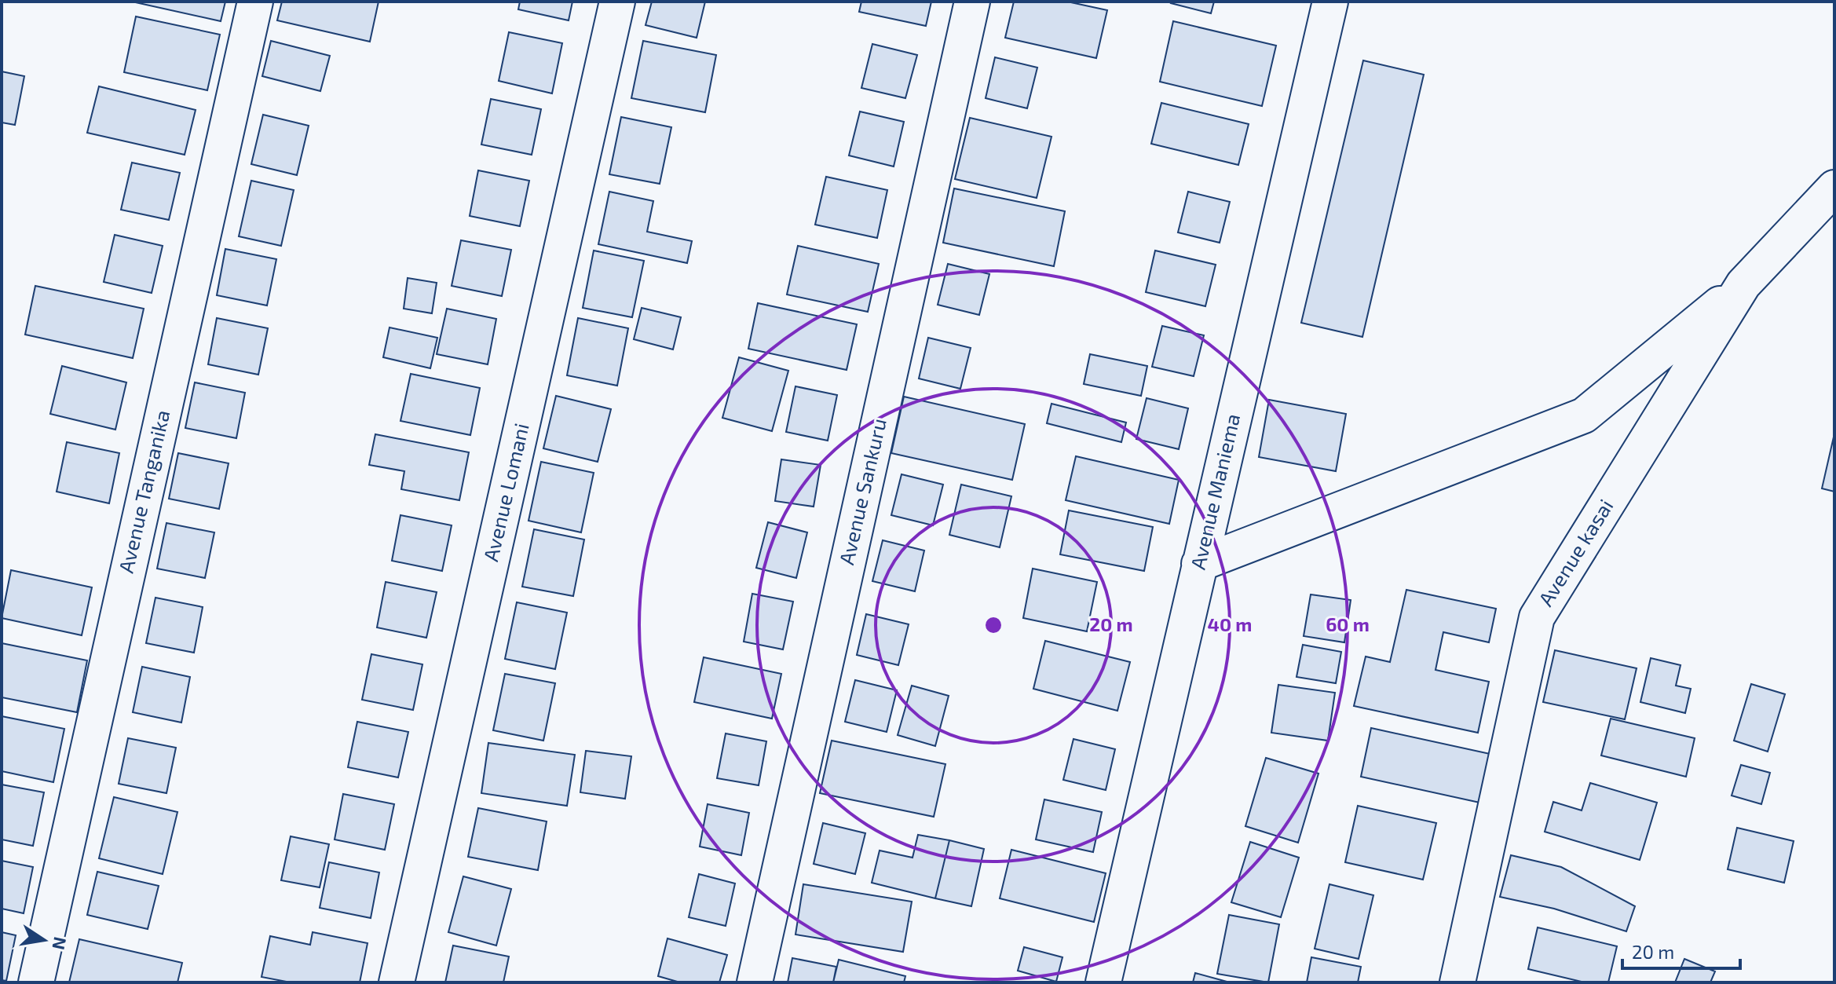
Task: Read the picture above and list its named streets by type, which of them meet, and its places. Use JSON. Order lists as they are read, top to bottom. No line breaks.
{"streets":{"street":["Avenue Tanganika","Avenue Sankuru","Avenue Maniema","Avenue Lomani","Avenue kasai"]},"scale_bar":"20 m","north":"right","rings":["20 m","40 m","60 m"]}
